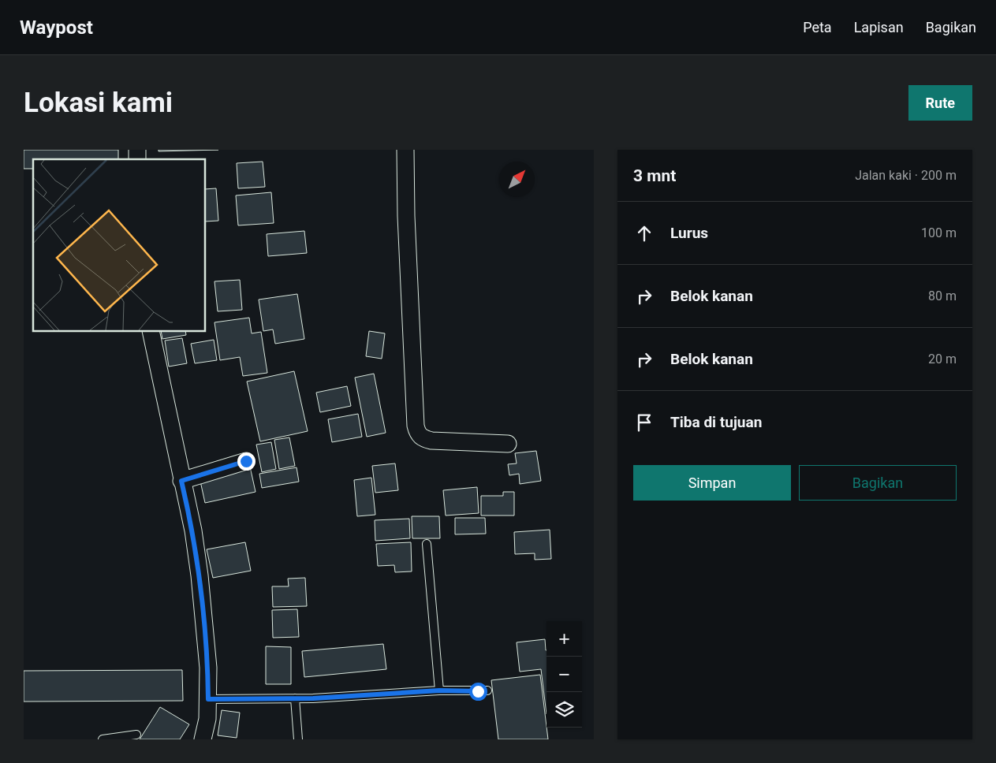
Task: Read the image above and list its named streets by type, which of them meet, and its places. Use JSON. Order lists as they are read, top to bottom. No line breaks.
{"north":"top right","page":{"header":"Waypost","nav":["Peta","Lapisan","Bagikan"],"buttons":["Rute",["Simpan","Bagikan"]],"title":"Lokasi kami","heading":["3 mnt","Jalan kaki · 200 m"],"list":[["Lurus","100 m"],["Belok kanan","80 m"],["Belok kanan","20 m"],"Tiba di tujuan"],"map_buttons":["+","−"]}}
